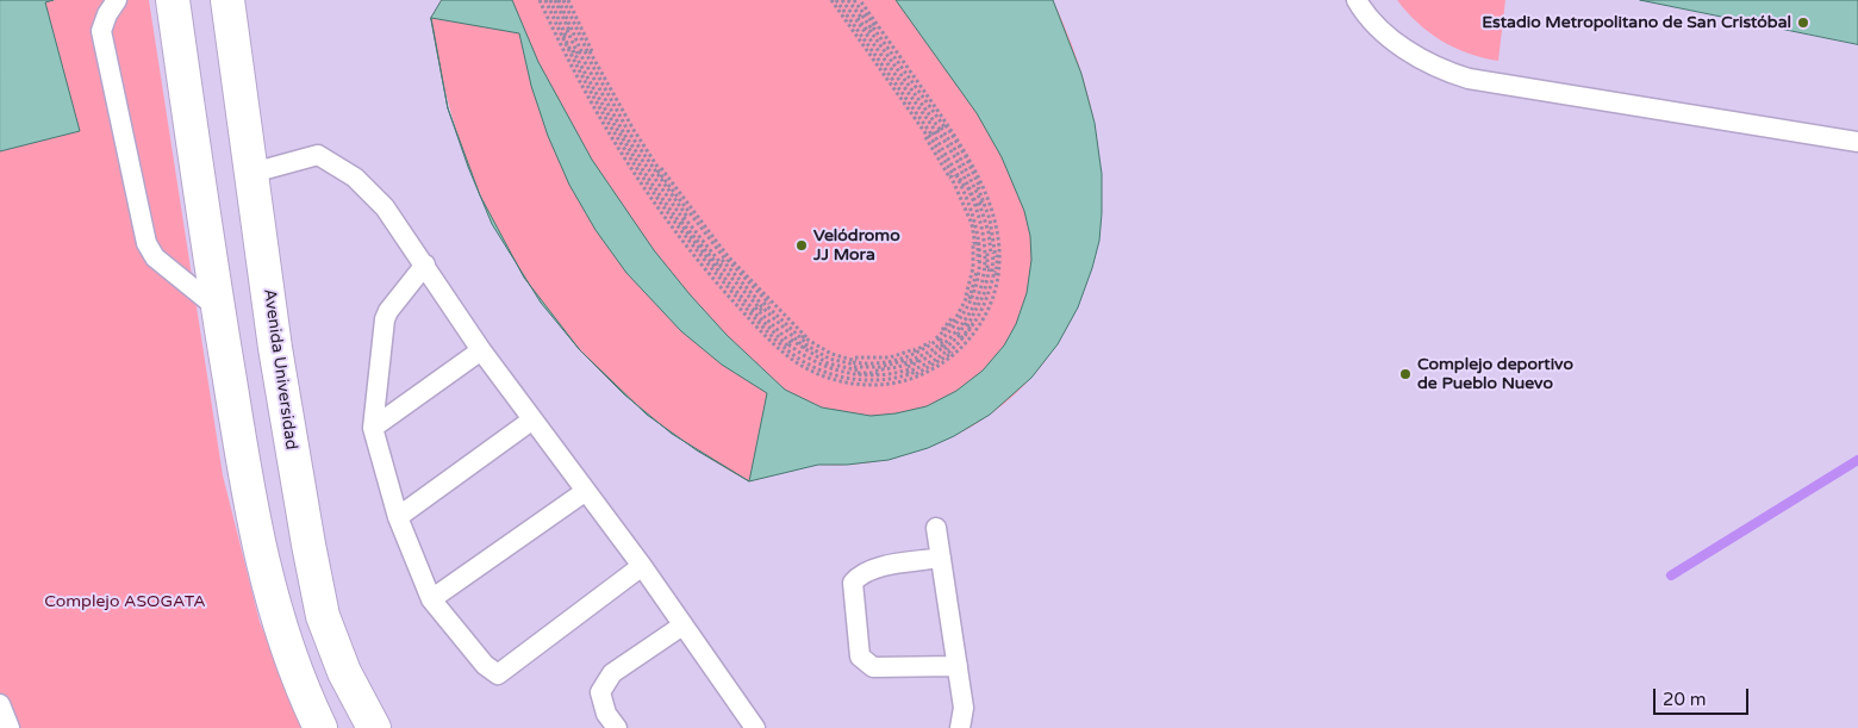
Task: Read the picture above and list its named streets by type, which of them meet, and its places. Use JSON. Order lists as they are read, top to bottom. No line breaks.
{"streets":{"street":["Avenida Universidad"]},"parks":["Complejo ASOGATA"],"places":["Estadio Metropolitano de San Cristóbal","Velódromo JJ Mora","Complejo deportivo de Pueblo Nuevo"],"scale_bar":"20 m"}
